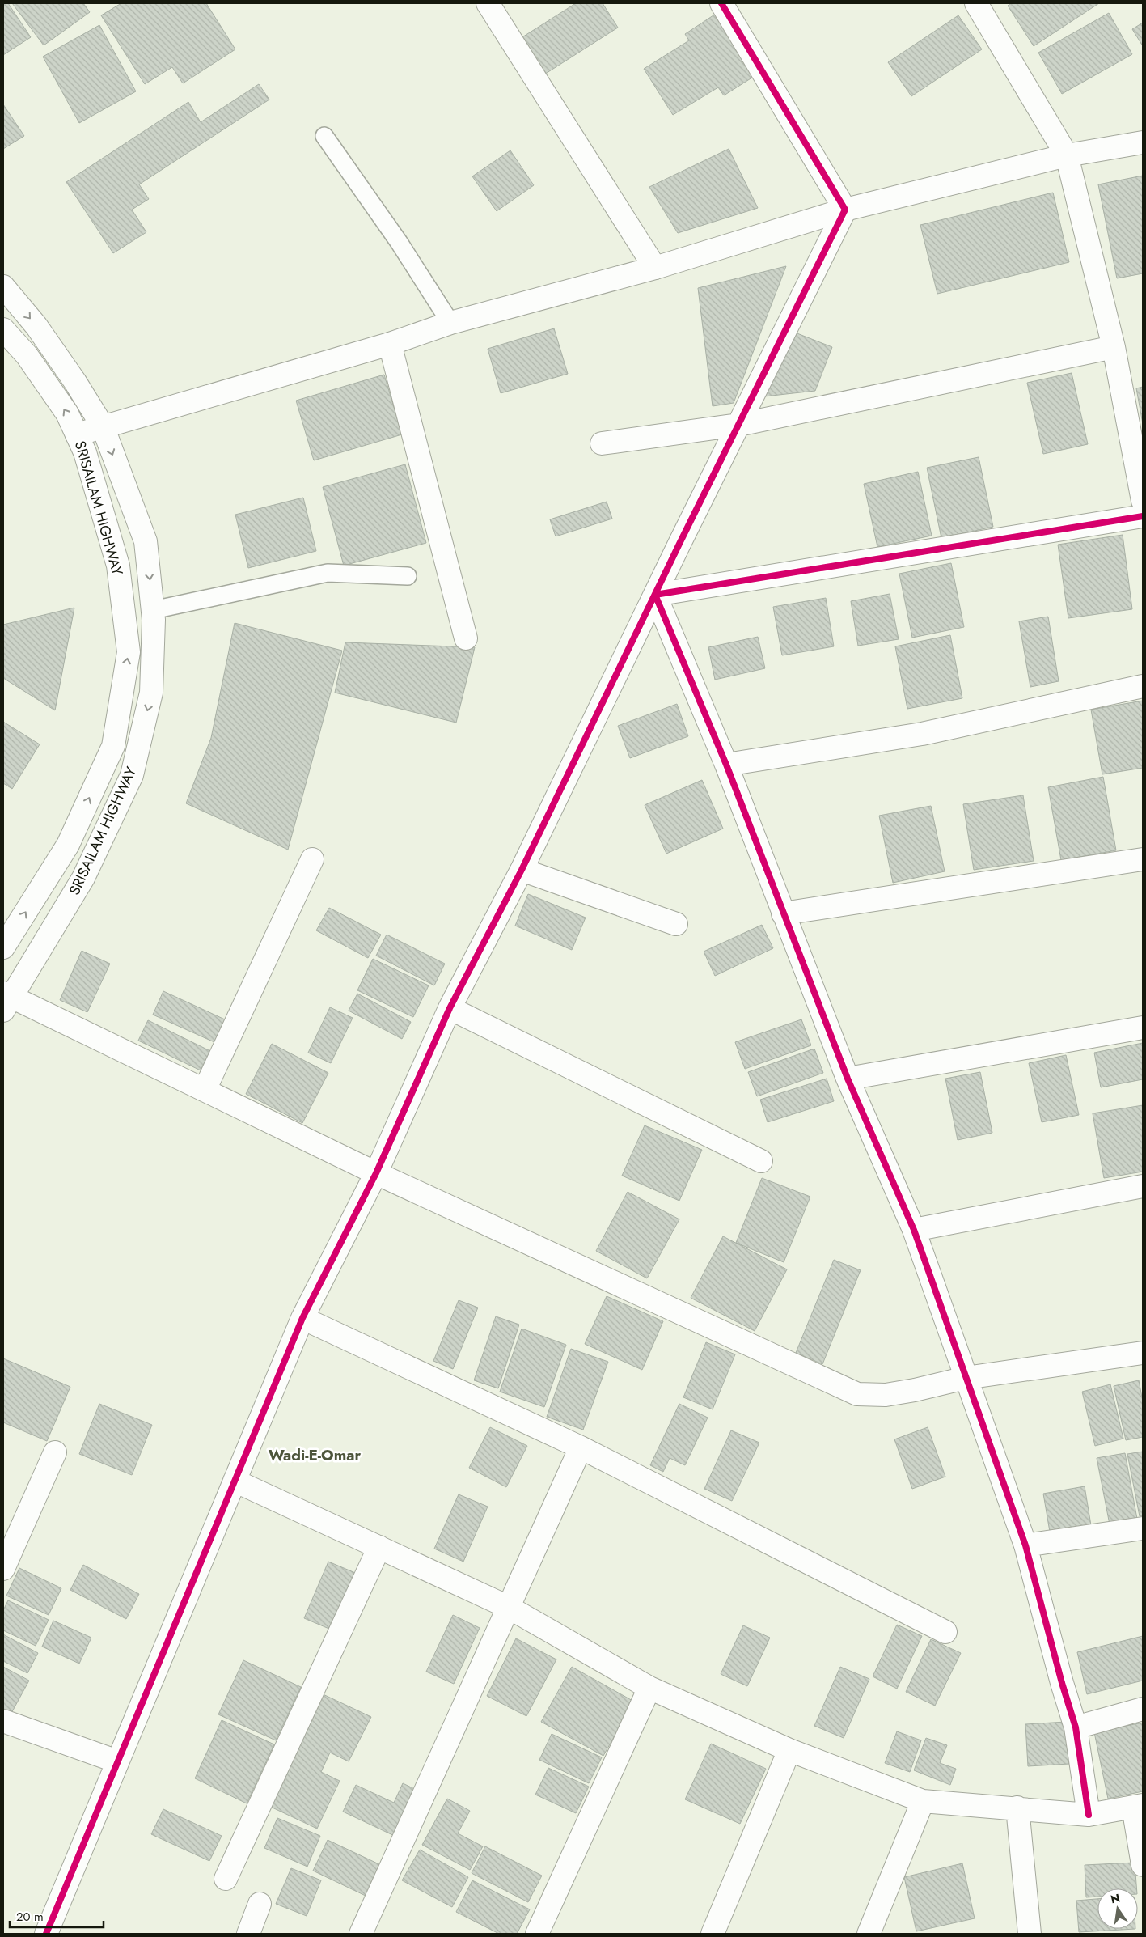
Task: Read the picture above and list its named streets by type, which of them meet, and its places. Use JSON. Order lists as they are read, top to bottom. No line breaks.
{"streets":{"main road":["SRISAILAM HIGHWAY"]},"districts":["Wadi-E-Omar"],"scale_bar":"20 m","north":"top"}
